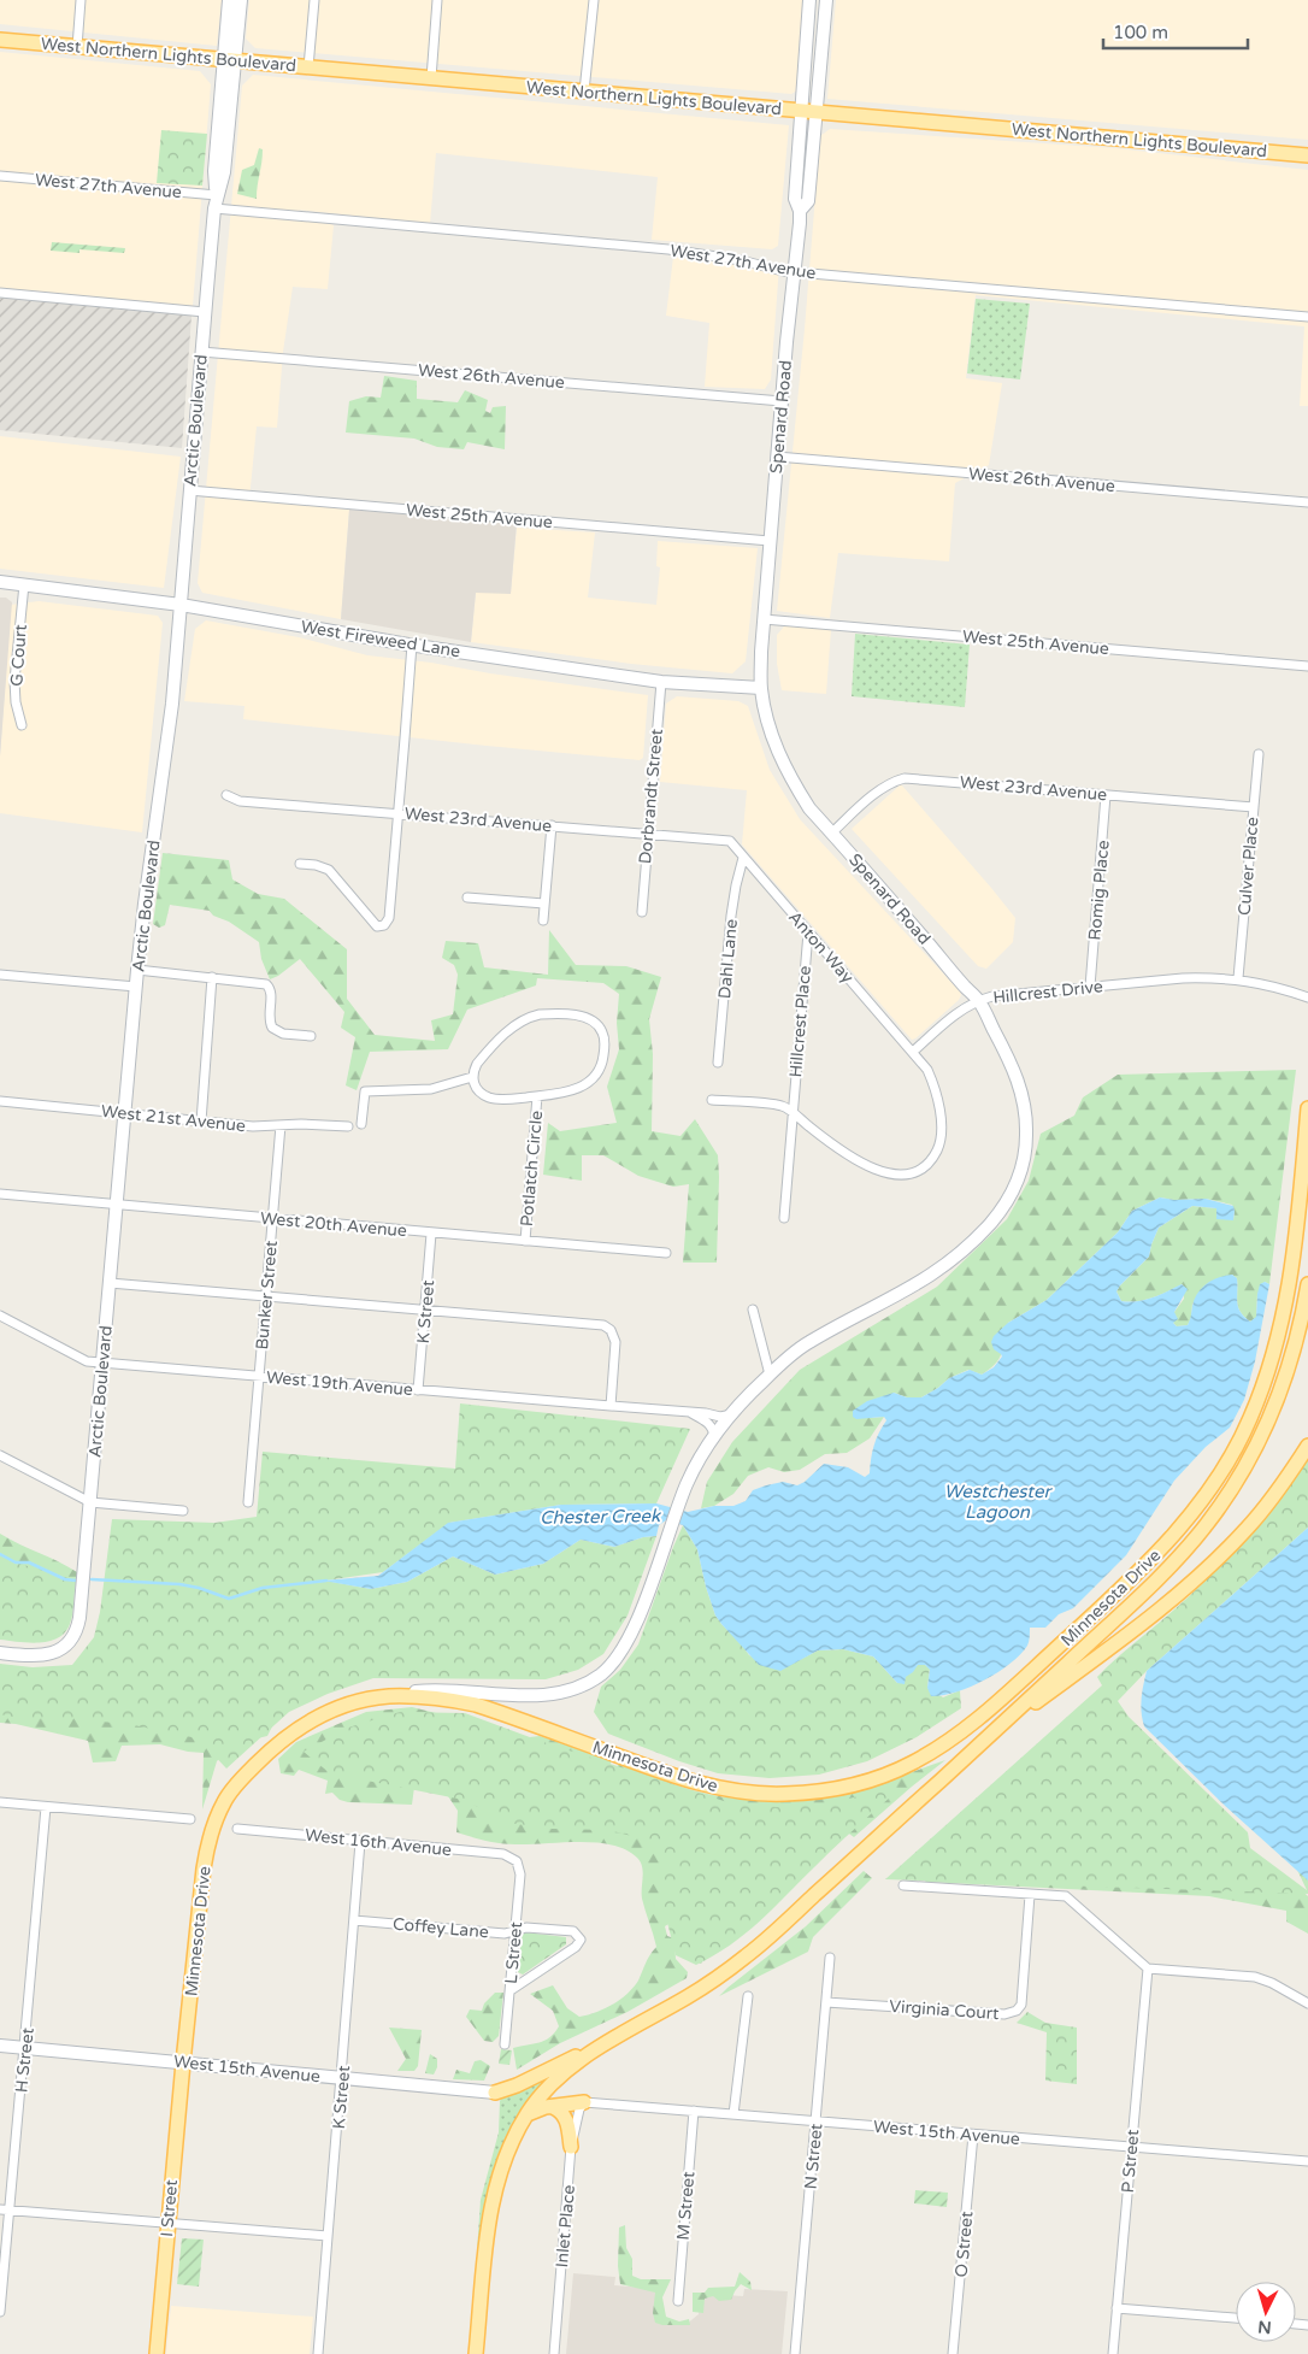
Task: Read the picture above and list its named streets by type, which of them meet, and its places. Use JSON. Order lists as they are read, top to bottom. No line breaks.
{"streets":{"main road":["West Northern Lights Boulevard","Spenard Road","Arctic Boulevard","West Fireweed Lane","Minnesota Drive","West 15th Avenue","I Street"],"street":["West 27th Avenue","West 26th Avenue","West 25th Avenue","G Court","West 23rd Avenue","Dorbrandt Street","Culver Place","Romig Place","Anton Way","Dahl Lane","Hillcrest Drive","Hillcrest Place","West 21st Avenue","Potlatch Circle","West 20th Avenue","Bunker Street","K Street","West 19th Avenue","West 16th Avenue","Coffey Lane","L Street","Virginia Court","H Street","N Street","P Street","M Street","Inlet Place","O Street"]},"crossings":[["West Northern Lights Boulevard","Spenard Road"],["West Northern Lights Boulevard","Arctic Boulevard"],["West 27th Avenue","Spenard Road"],["West 27th Avenue","Arctic Boulevard"],["West 26th Avenue","Spenard Road"],["West 26th Avenue","Arctic Boulevard"],["Spenard Road","West 25th Avenue"],["Spenard Road","West Fireweed Lane"],["Spenard Road","West 23rd Avenue"],["Spenard Road","Hillcrest Drive"],["Spenard Road","West 19th Avenue"],["Spenard Road","Minnesota Drive"],["Arctic Boulevard","West 25th Avenue"],["Arctic Boulevard","West Fireweed Lane"],["Arctic Boulevard","West 21st Avenue"],["Arctic Boulevard","West 20th Avenue"],["Arctic Boulevard","West 19th Avenue"],["West Fireweed Lane","G Court"],["West Fireweed Lane","Dorbrandt Street"],["West 23rd Avenue","Dorbrandt Street"],["West 23rd Avenue","Culver Place"],["West 23rd Avenue","Romig Place"],["West 23rd Avenue","Anton Way"],["Culver Place","Hillcrest Drive"],["Romig Place","Hillcrest Drive"],["Anton Way","Dahl Lane"],["Anton Way","Hillcrest Drive"],["Anton Way","Hillcrest Place"],["West 21st Avenue","Bunker Street"],["Potlatch Circle","West 20th Avenue"],["West 20th Avenue","Bunker Street"],["West 20th Avenue","K Street"],["Bunker Street","West 19th Avenue"],["K Street","West 19th Avenue"],["K Street","West 16th Avenue"],["K Street","Coffey Lane"],["K Street","West 15th Avenue"],["Minnesota Drive","West 15th Avenue"],["Minnesota Drive","I Street"],["West 16th Avenue","L Street"],["Coffey Lane","L Street"],["Virginia Court","N Street"],["H Street","West 15th Avenue"],["West 15th Avenue","N Street"],["West 15th Avenue","P Street"],["West 15th Avenue","M Street"],["West 15th Avenue","I Street"],["West 15th Avenue","Inlet Place"],["West 15th Avenue","O Street"]],"water":["Westchester Lagoon","Chester Creek"],"scale_bar":"100 m","north":"bottom"}
